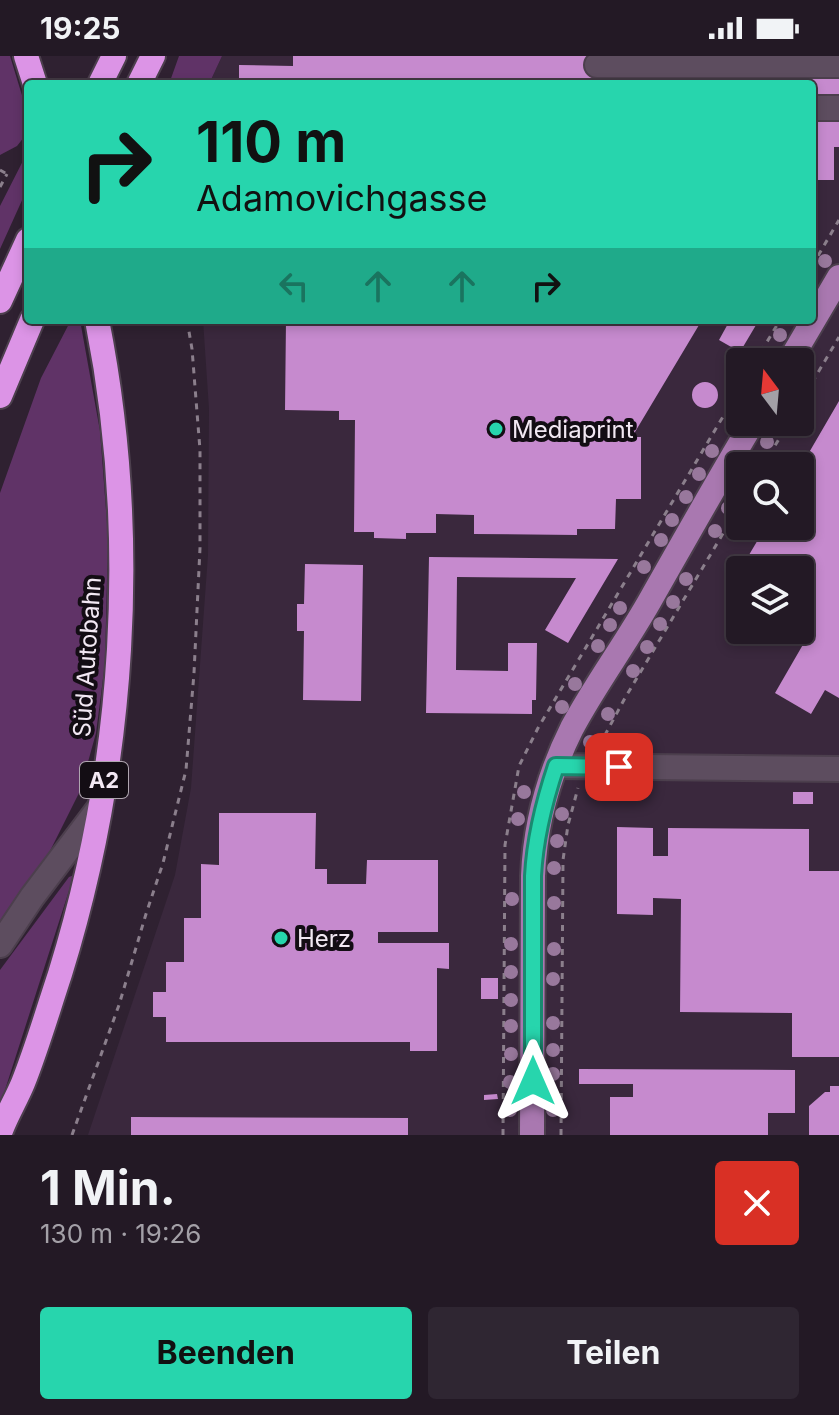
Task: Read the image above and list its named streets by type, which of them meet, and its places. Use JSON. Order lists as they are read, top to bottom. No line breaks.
{"streets":{"highway":["Süd Autobahn","A2"]},"crossings":[["Süd Autobahn","A2"]],"places":["Mediaprint","Herz"],"north":"top","page":{"status":"19:25","turn":["110 m","Adamovichgasse"],"heading":["1 Min.","130 m · 19:26"],"buttons":["Beenden","Teilen"]}}
